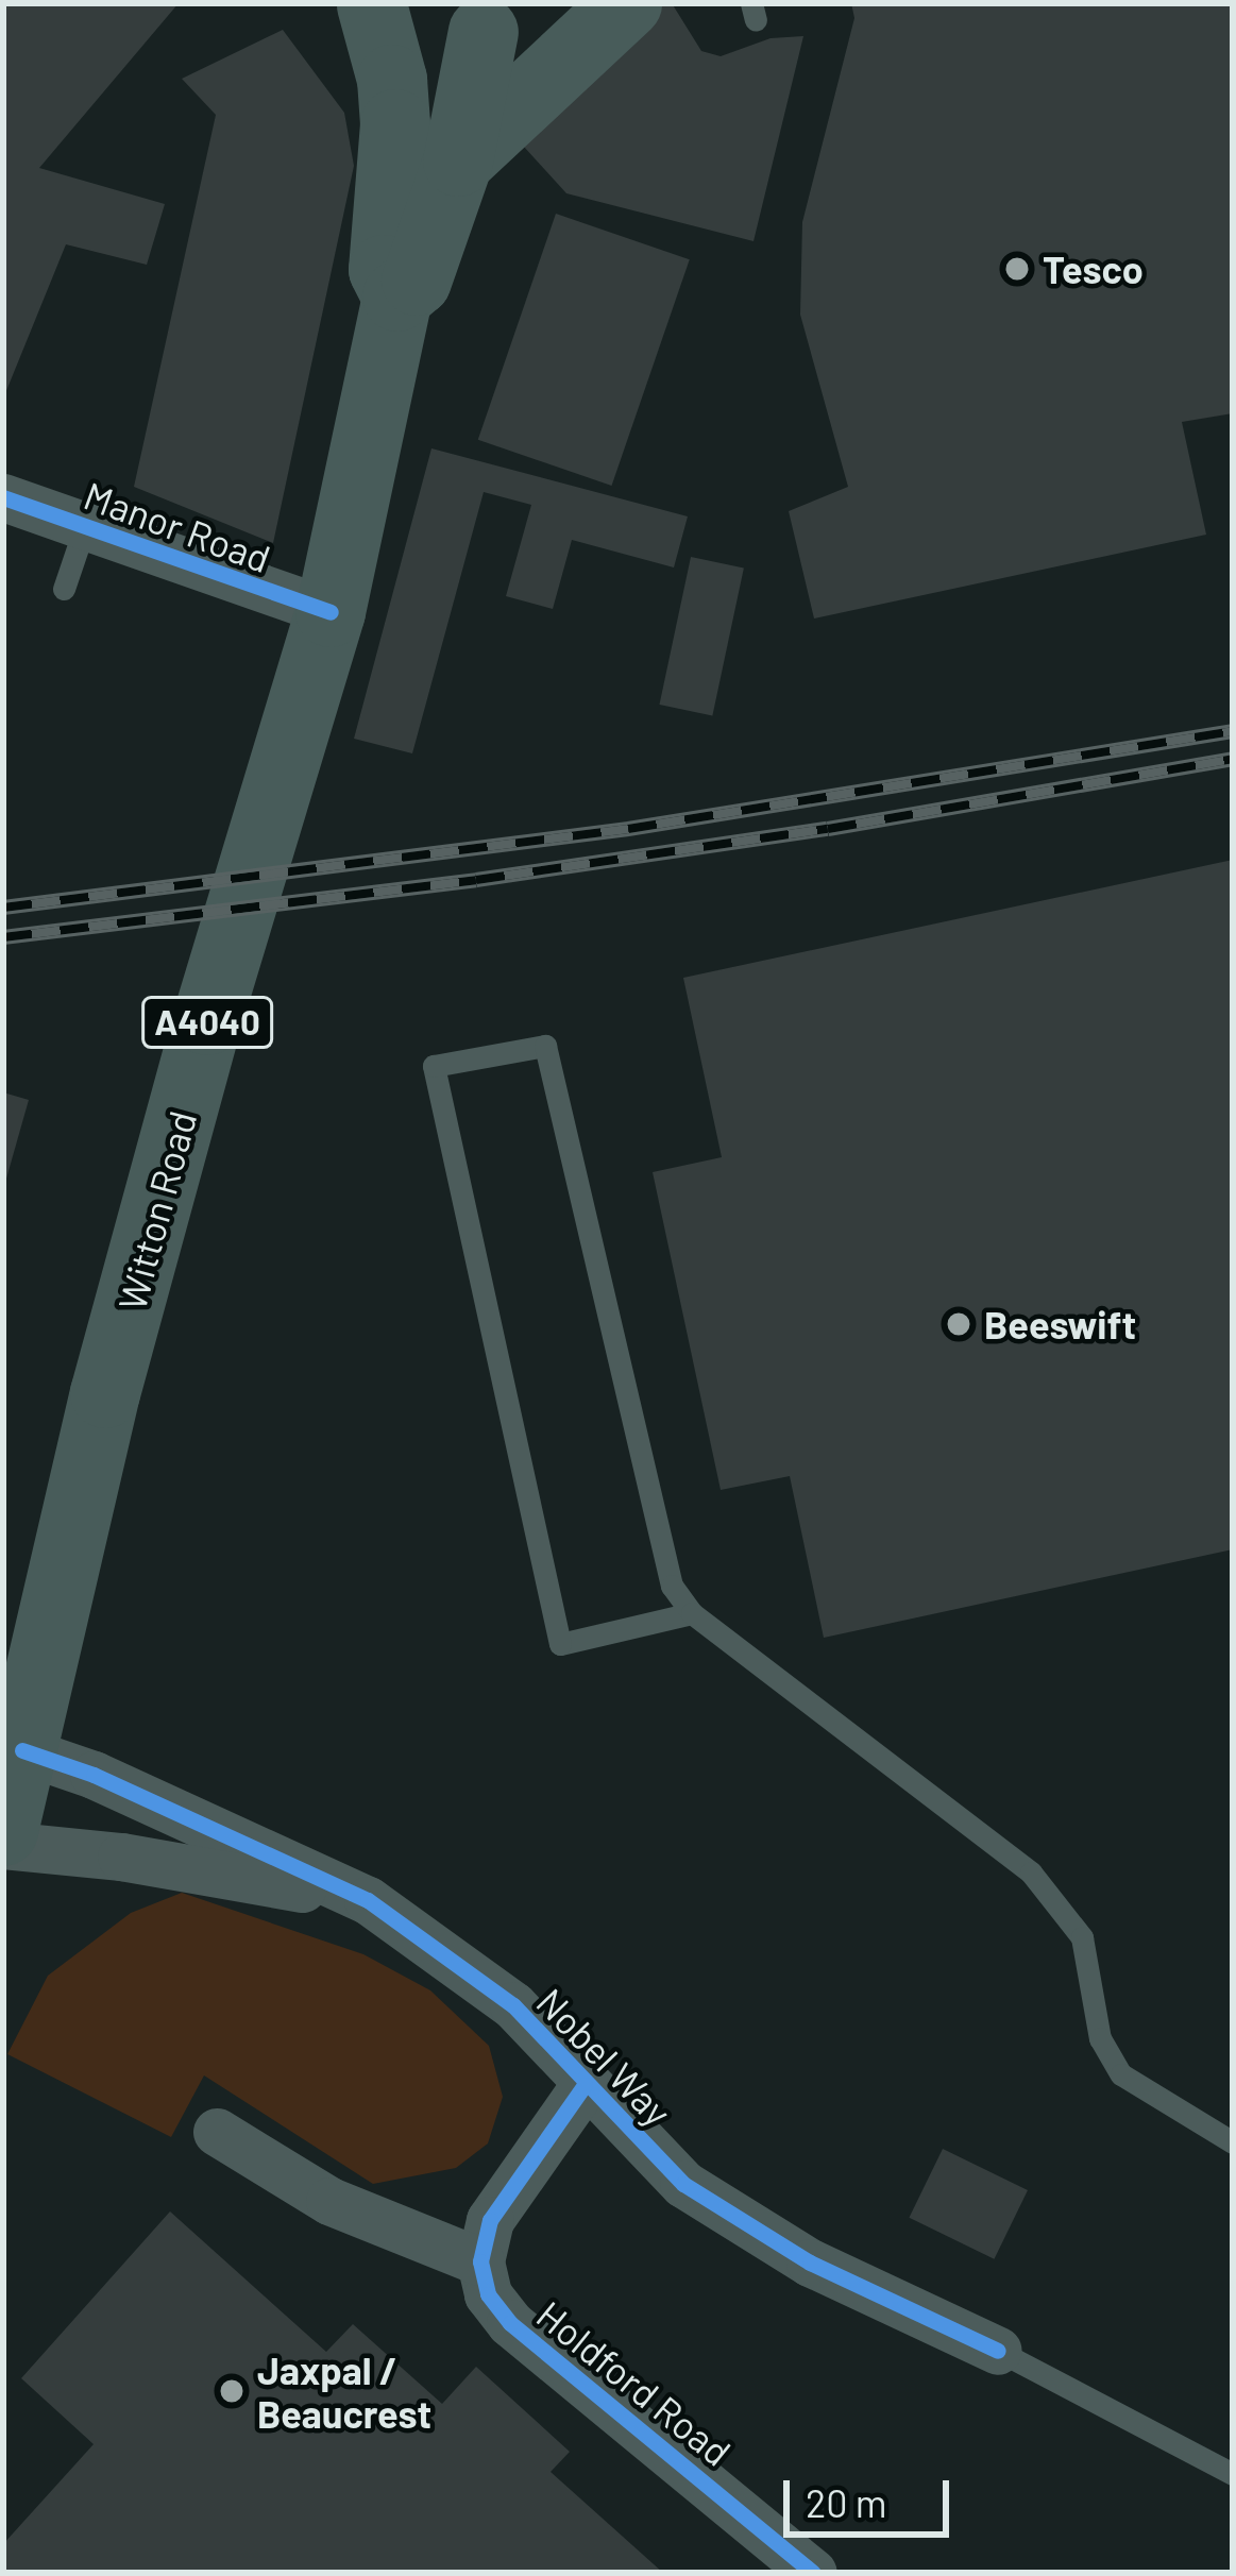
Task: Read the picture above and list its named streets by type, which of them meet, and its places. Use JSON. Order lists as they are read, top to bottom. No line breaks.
{"streets":{"main road":["A4040","Witton Road"],"street":["Manor Road","Nobel Way","Holdford Road"]},"crossings":[["Manor Road","Witton Road"],["Witton Road","Nobel Way"]],"places":["Tesco","Beeswift","Jaxpal / Beaucrest"],"scale_bar":"20 m"}
